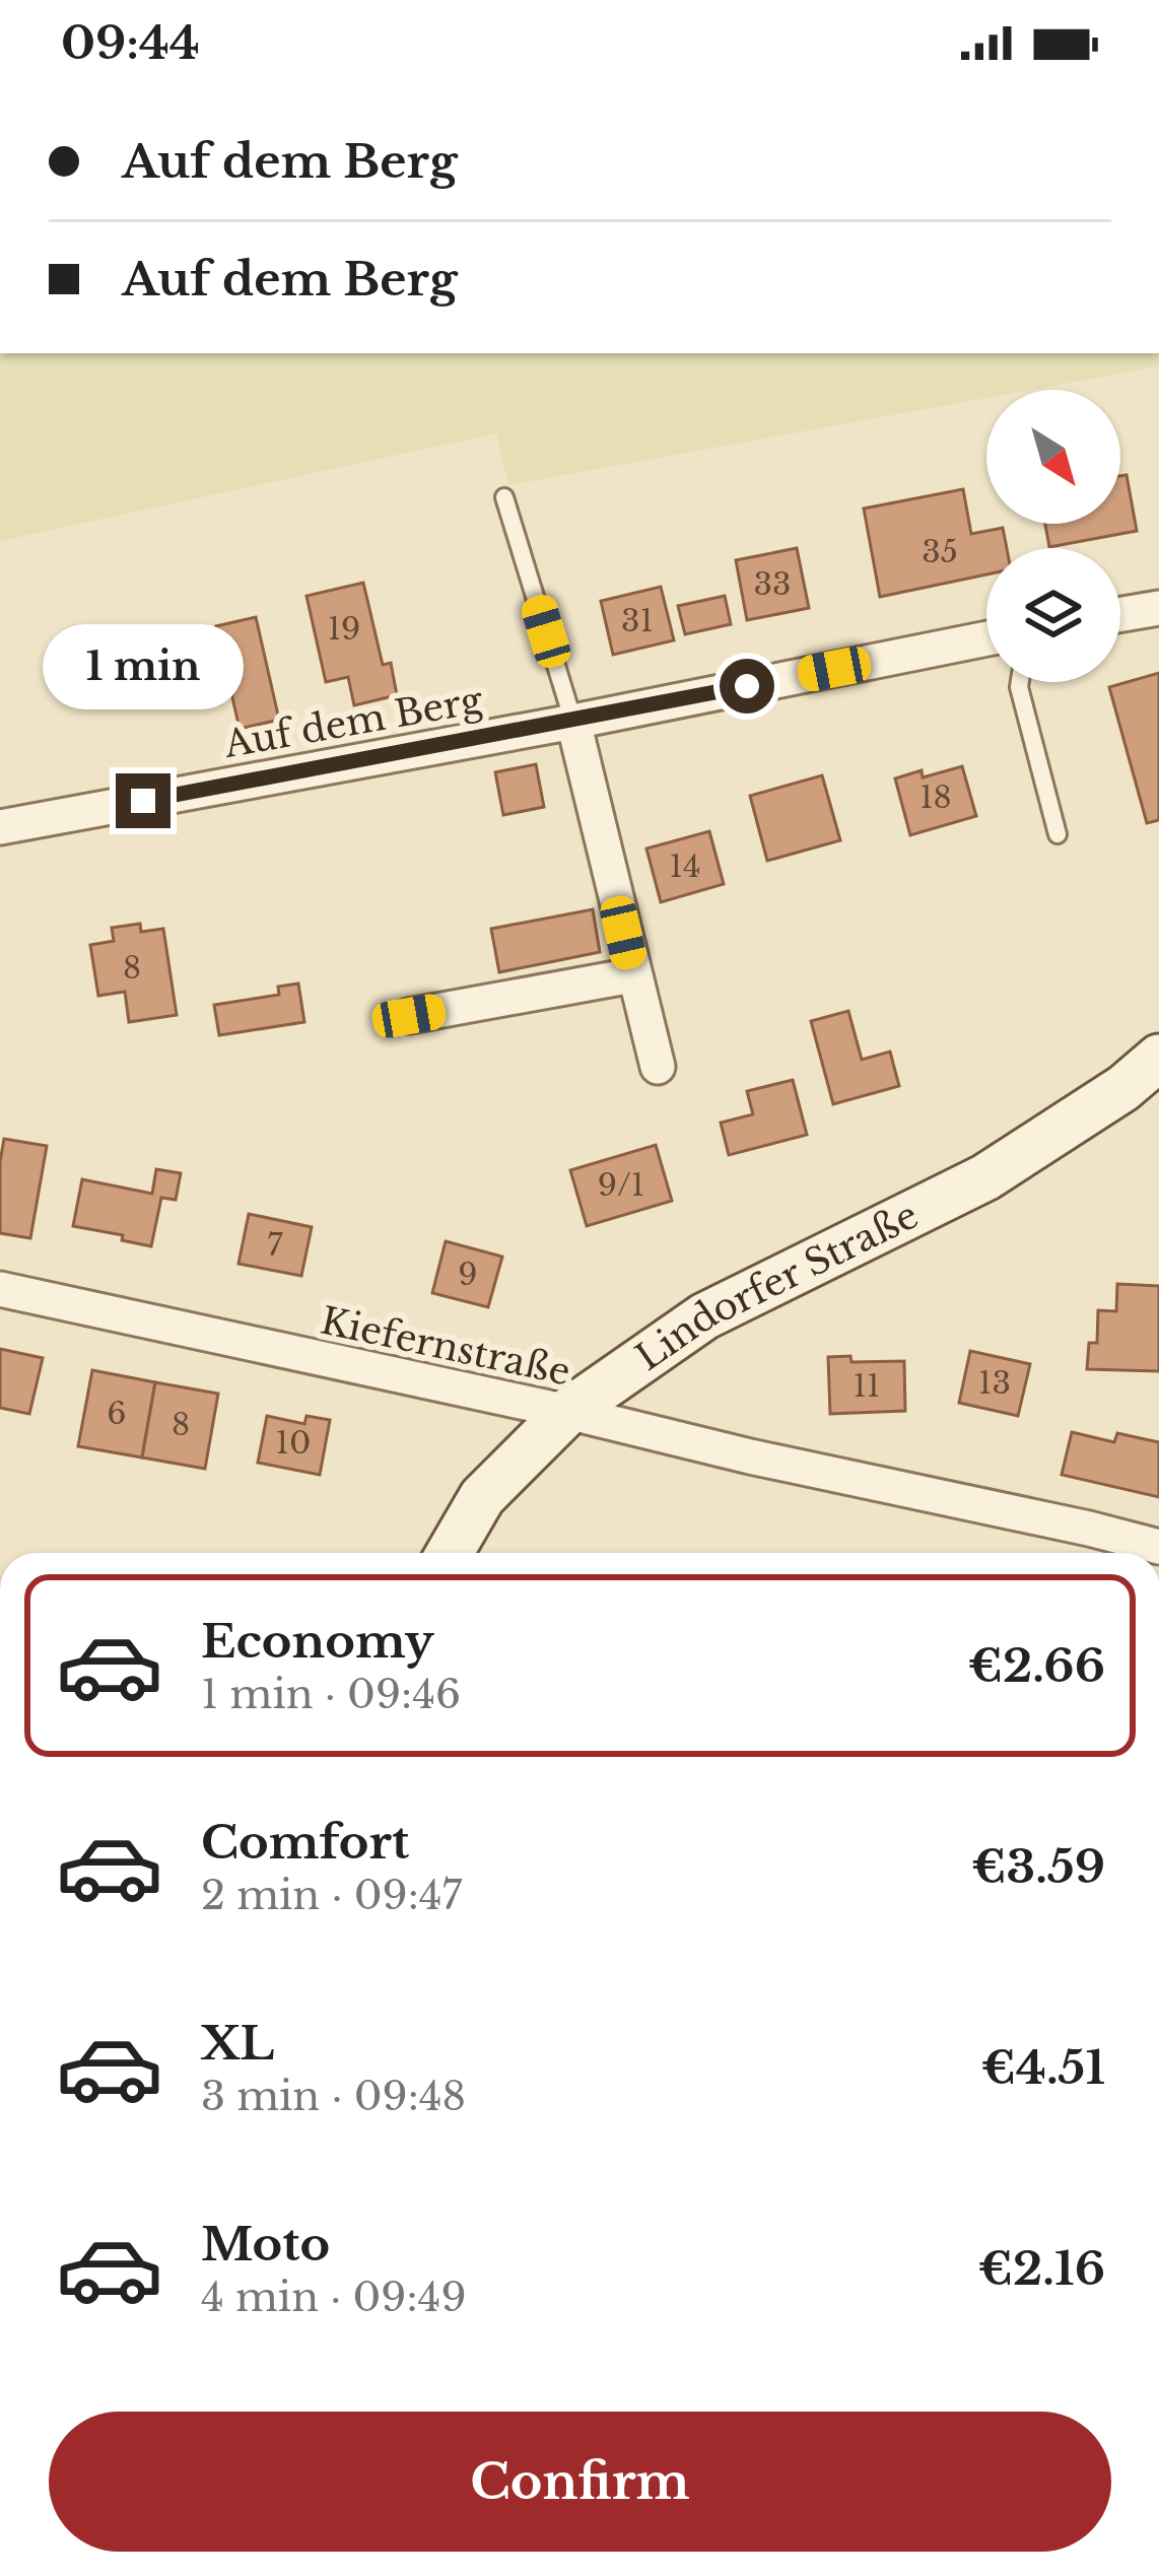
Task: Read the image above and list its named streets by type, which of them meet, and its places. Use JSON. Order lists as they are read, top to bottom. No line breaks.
{"streets":{"street":["Auf dem Berg","Lindorfer Straße","Kiefernstraße"]},"crossings":[["Lindorfer Straße","Kiefernstraße"]],"house_numbers":["35","33","31","19","18","14","8","9/1","7","9","13","11","6","8","10"],"north":"bottom right","page":{"status":"09:44","banner":["Auf dem Berg","Auf dem Berg"],"bubble":"1 min","list":[{"name":"Economy","note":"1 min · 09:46","value":"€2.66"},{"name":"Comfort","note":"2 min · 09:47","value":"€3.59"},{"name":"XL","note":"3 min · 09:48","value":"€4.51"},{"name":"Moto","note":"4 min · 09:49","value":"€2.16"}],"buttons":"Confirm"}}
